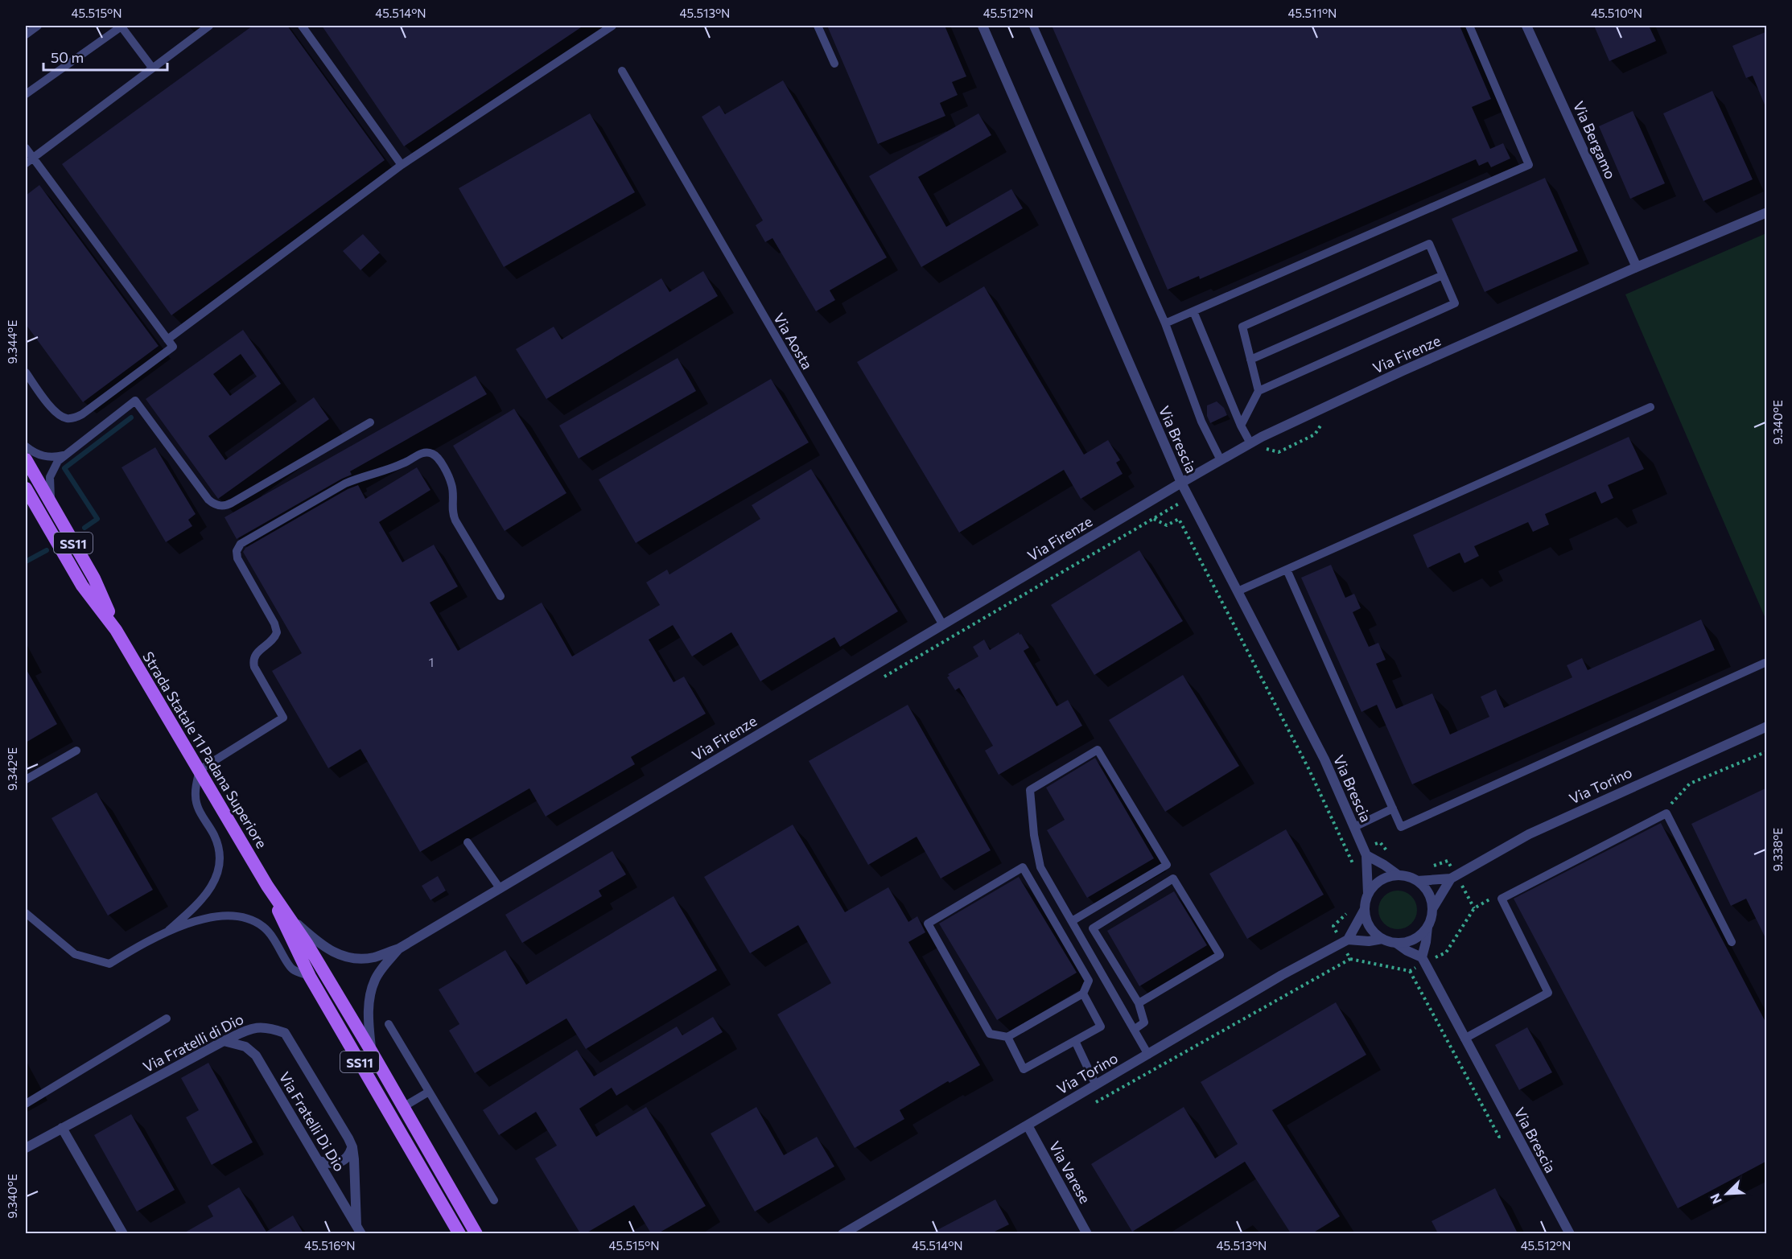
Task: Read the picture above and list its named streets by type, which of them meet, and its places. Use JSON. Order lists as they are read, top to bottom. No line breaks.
{"streets":{"main road":["SS11","Strada Statale 11 Padana Superiore"],"street":["Via Bergamo","Via Firenze","Via Brescia","Via Torino","Via Fratelli di Dio","Via Fratelli Di Dio","Via Varese"],"lane":["Via Aosta"]},"crossings":[["Via Bergamo","Via Firenze"],["Via Aosta","Via Firenze"],["Via Firenze","Via Brescia"],["Via Firenze","Strada Statale 11 Padana Superiore"],["Via Brescia","Via Torino"],["Via Torino","Via Varese"],["Via Fratelli di Dio","Via Fratelli Di Dio"]],"house_numbers":["1"],"scale_bar":"50 m","north":"bottom left","coordinates":["45.515°N","45.514°N","45.513°N","45.512°N","45.511°N","45.510°N","9.344°E","9.340°E","9.342°E","9.338°E","45.516°N"]}
